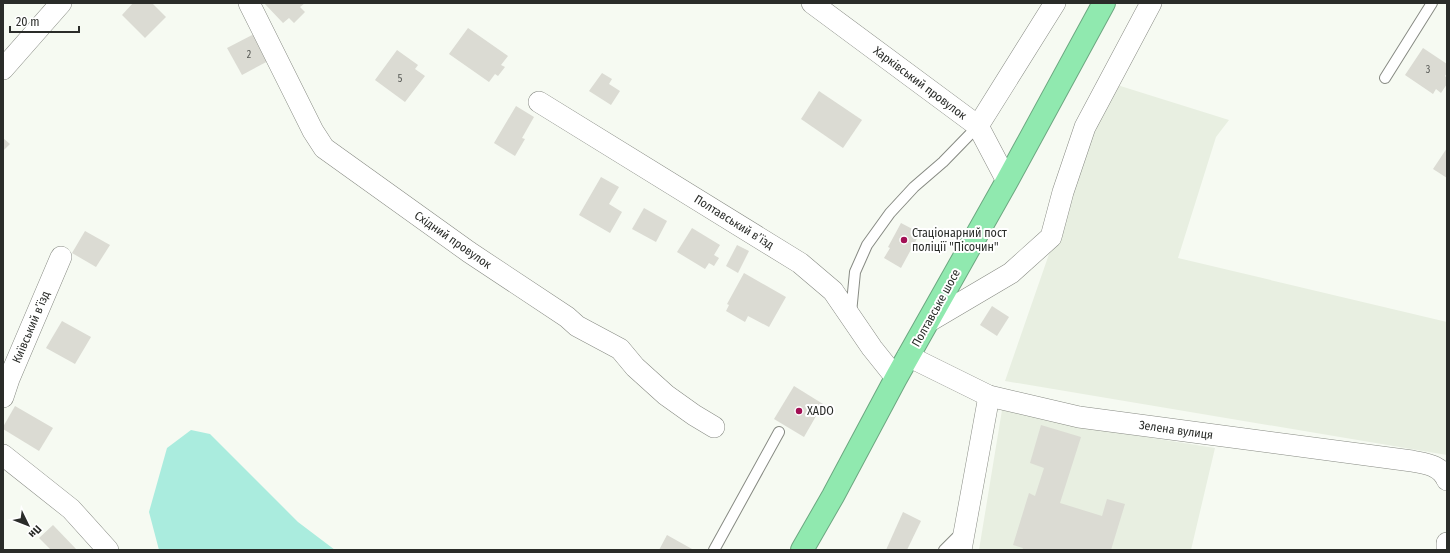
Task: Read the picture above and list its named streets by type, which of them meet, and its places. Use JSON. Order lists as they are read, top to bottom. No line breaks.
{"streets":{"highway":["Полтавське шосе"],"street":["Харківський провулок","Полтавський в’їзд","Східний провулок","Київський в’їзд","Зелена вулиця"]},"crossings":[["Харківський провулок","Полтавське шосе"],["Полтавський в’їзд","Полтавське шосе"],["Полтавське шосе","Зелена вулиця"]],"places":["Стаціонарний пост поліції \"Пісочин\"","XADO"],"house_numbers":["2","3","5"],"scale_bar":"20 m","north":"bottom right"}
